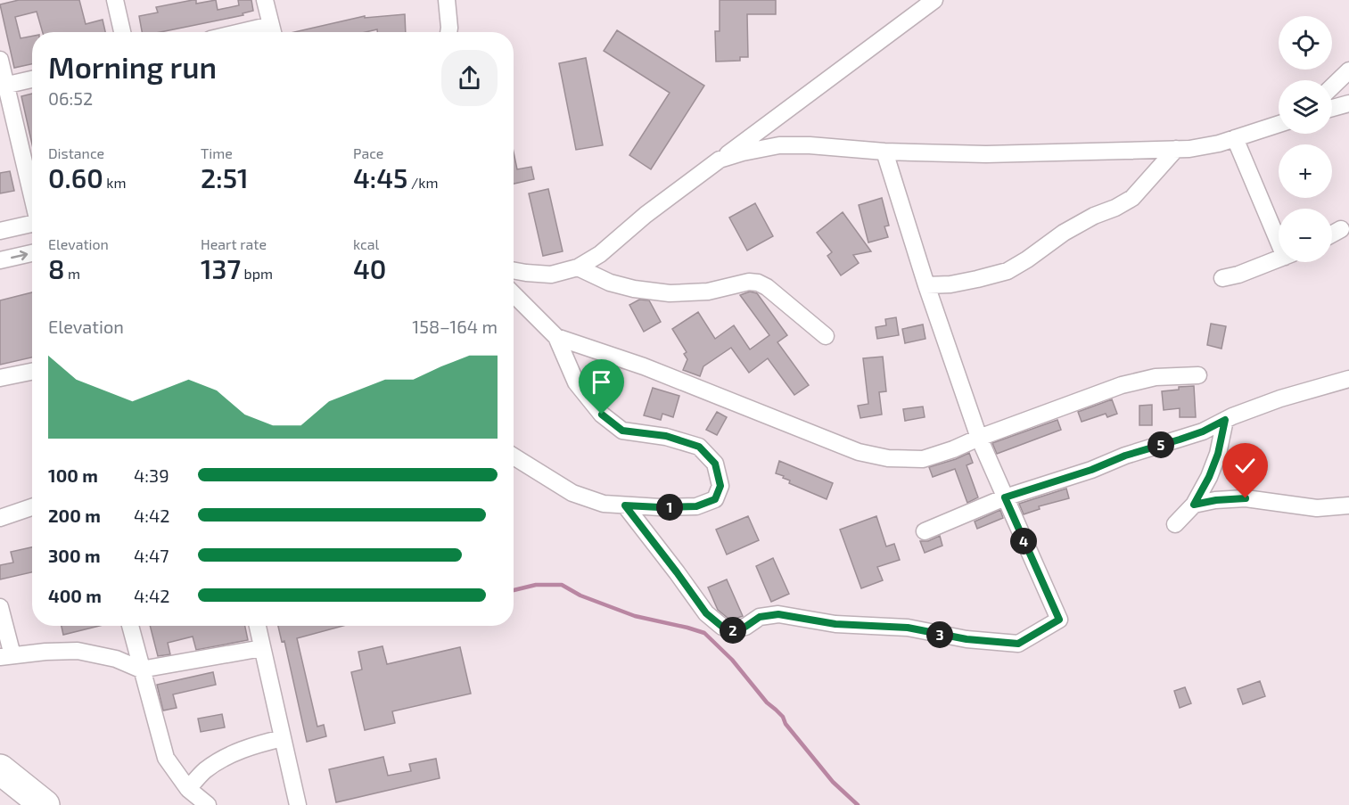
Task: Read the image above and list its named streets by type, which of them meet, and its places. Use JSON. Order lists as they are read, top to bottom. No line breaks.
{"page":{"map_buttons":["+","−"],"heading":["Morning run","06:52"],"stats":[["Distance","0.60 km"],["Time","2:51"],["Pace","4:45 /km"],["Elevation","8 m"],["Heart rate","137 bpm"],["kcal","40"]],"chart":["Elevation","158–164 m"],"pins":["5","1","4","2","3"],"list":[{"name":"100 m","note":"4:39"},{"name":"200 m","note":"4:42"},{"name":"300 m","note":"4:47"},{"name":"400 m","note":"4:42"}]}}
